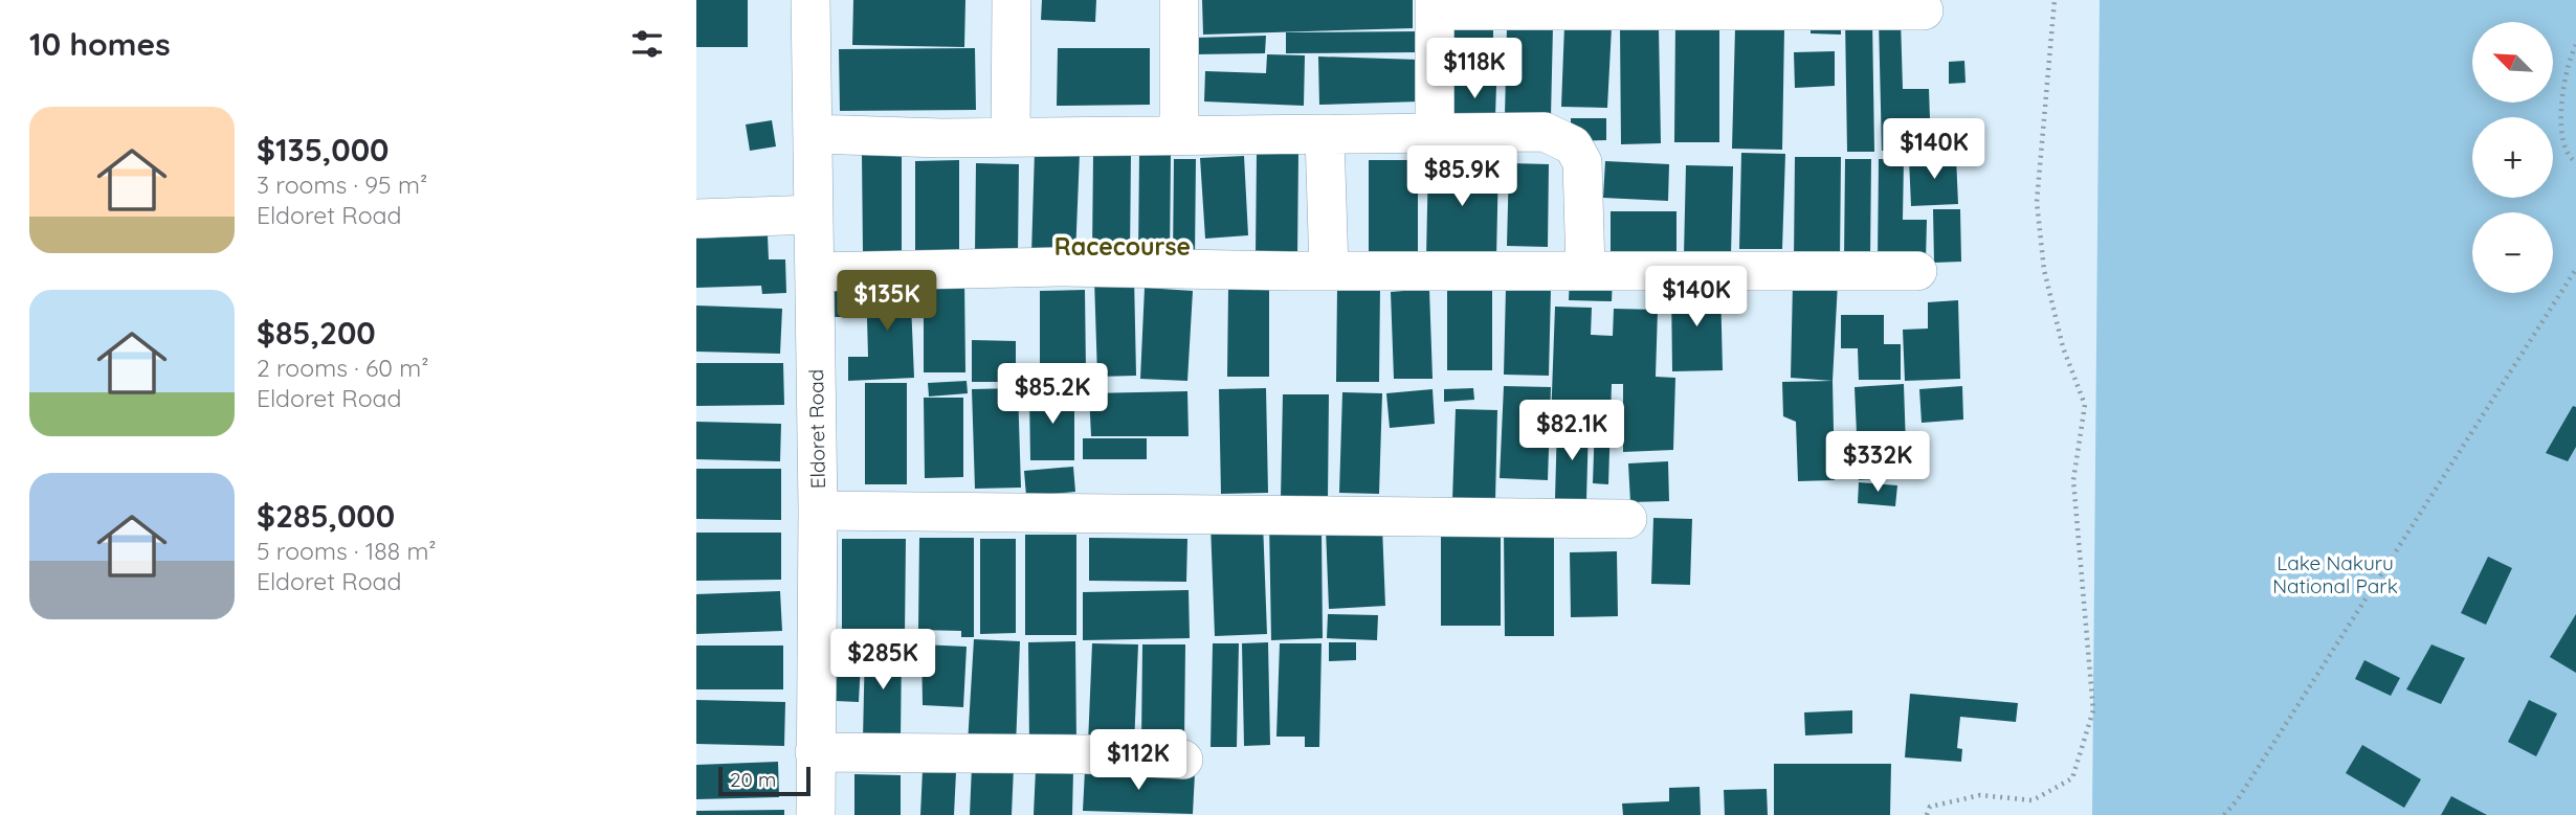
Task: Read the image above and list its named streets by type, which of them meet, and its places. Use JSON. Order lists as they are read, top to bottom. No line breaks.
{"streets":{"street":["Eldoret Road"]},"districts":["Racecourse"],"parks":["Lake Nakuru National Park"],"scale_bar":"20 m","north":"top left","page":{"heading":"10 homes","map_buttons":["+","−"],"price":["$118K","$140K","$85.9K","$140K","$135K","$85.2K","$82.1K","$332K","$285K","$112K"],"list":[{"name":"$135,000","note":"3 rooms · 95 m² · Eldoret Road"},{"name":"$85,200","note":"2 rooms · 60 m² · Eldoret Road"},{"name":"$285,000","note":"5 rooms · 188 m² · Eldoret Road"}],"scale":"20 m"}}
